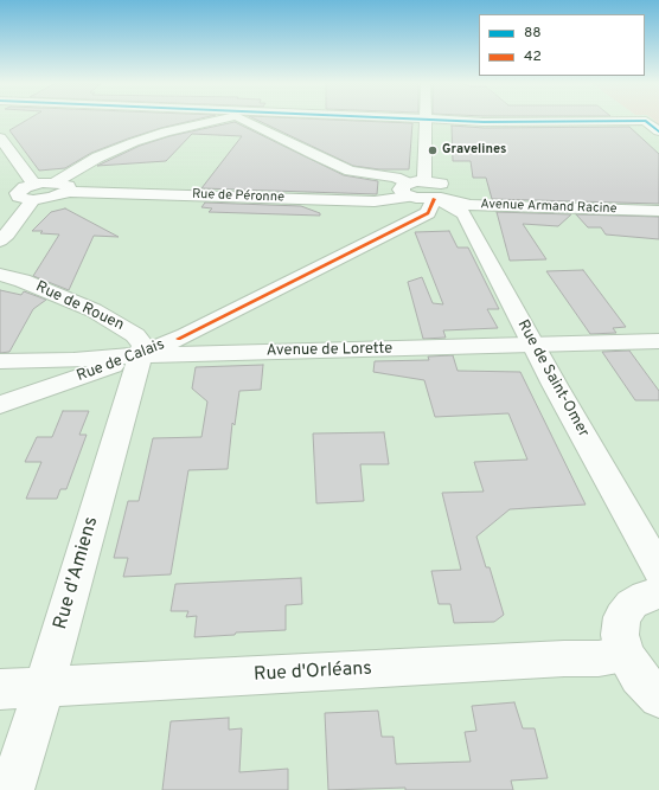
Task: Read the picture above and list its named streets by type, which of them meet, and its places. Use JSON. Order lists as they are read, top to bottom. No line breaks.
{"streets":{"street":["Rue de Péronne","Avenue Armand Racine","Rue de Rouen","Avenue de Lorette","Rue de Calais","Rue de Saint-Omer","Rue d'Amiens","Rue d'Orléans"]},"crossings":[["Avenue Armand Racine","Rue de Calais"],["Avenue Armand Racine","Rue de Saint-Omer"],["Rue de Rouen","Avenue de Lorette"],["Rue de Rouen","Rue de Calais"],["Rue de Rouen","Rue d'Amiens"],["Avenue de Lorette","Rue de Calais"],["Avenue de Lorette","Rue de Saint-Omer"],["Avenue de Lorette","Rue d'Amiens"],["Rue de Calais","Rue de Saint-Omer"],["Rue de Calais","Rue d'Amiens"],["Rue d'Amiens","Rue d'Orléans"]],"places":["Gravelines"],"lines":["transit line 88","transit line 42"],"legend":["88","42"]}
